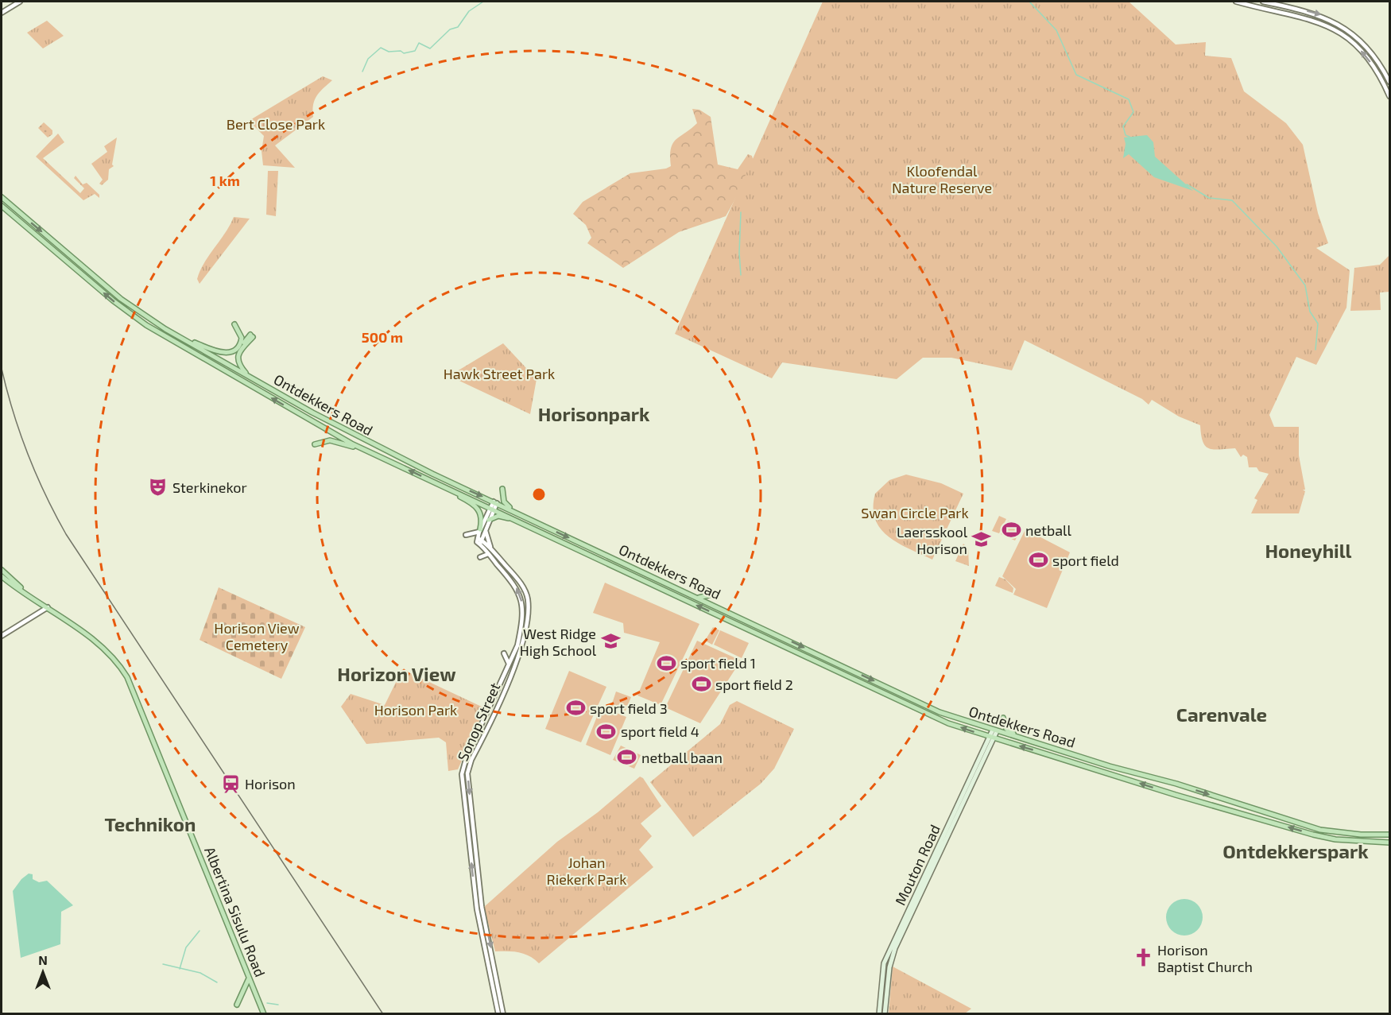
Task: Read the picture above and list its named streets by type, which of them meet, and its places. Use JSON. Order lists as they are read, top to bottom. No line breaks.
{"streets":{"main road":["Ontdekkers Road","Mouton Road","Albertina Sisulu Road"],"street":["Sonop Street"]},"crossings":[["Ontdekkers Road","Mouton Road"]],"districts":["Horisonpark","Honeyhill","Horizon View","Carenvale","Technikon","Ontdekkerspark"],"parks":["Bert Close Park","Kloofendal Nature Reserve","Hawk Street Park","Swan Circle Park","Horison View Cemetery","Horison Park","Johan Riekerk Park"],"places":{"theatre":["Sterkinekor"],"sports":["netball","sport field","sport field 1","sport field 2","sport field 3","sport field 4","netball baan"],"school or university":["Laersskool Horison","West Ridge High School"],"station":["Horison"],"church":["Horison Baptist Church"]},"north":"top","rings":["1 km","500 m"]}
